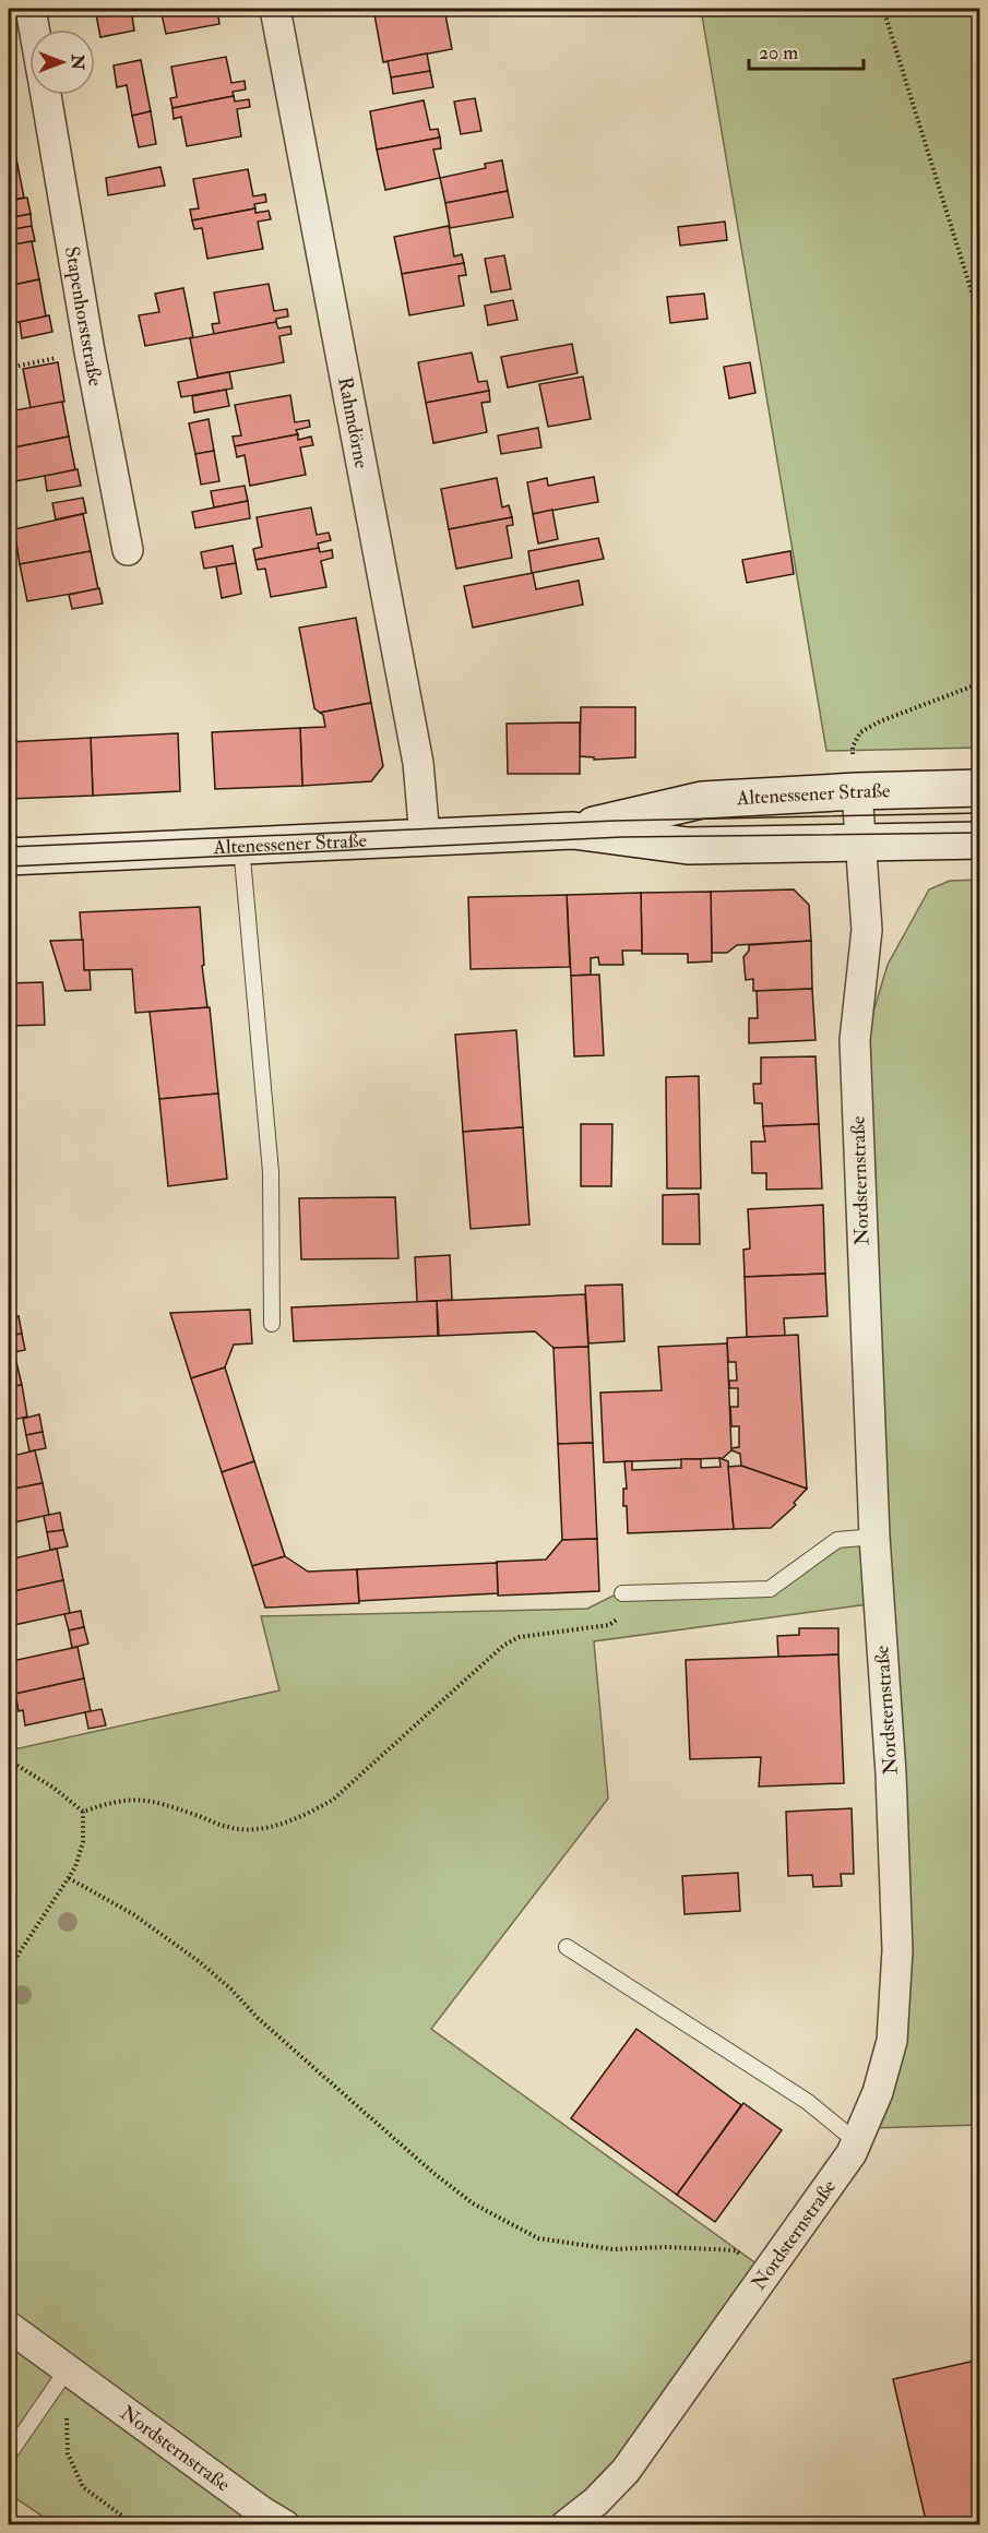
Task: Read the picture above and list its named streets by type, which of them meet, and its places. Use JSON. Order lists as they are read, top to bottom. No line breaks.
{"streets":{"main road":["Altenessener Straße"],"street":["Stapenhorststraße","Rahmdörne","Nordsternstraße"]},"crossings":[["Rahmdörne","Altenessener Straße"],["Altenessener Straße","Nordsternstraße"]],"scale_bar":"20 m","north":"right"}
